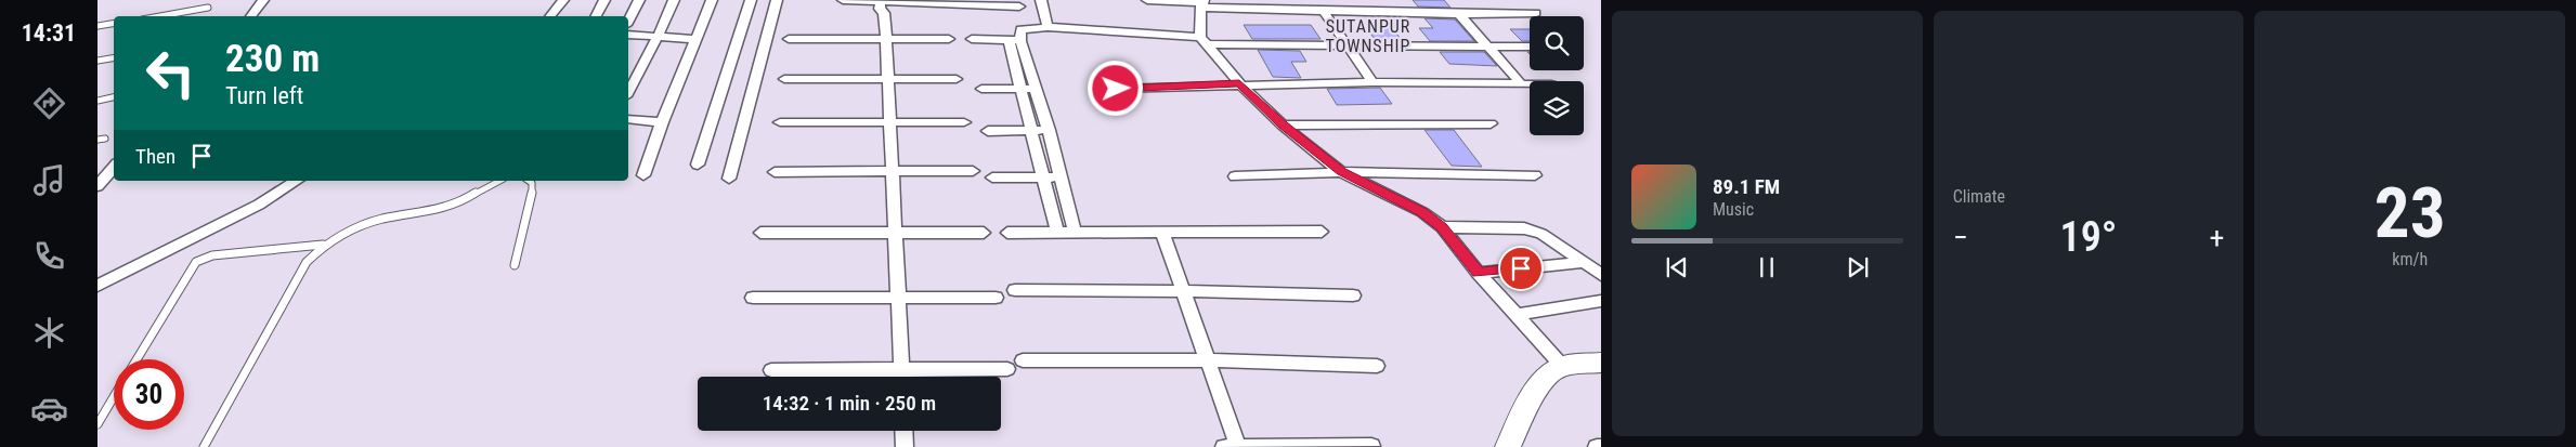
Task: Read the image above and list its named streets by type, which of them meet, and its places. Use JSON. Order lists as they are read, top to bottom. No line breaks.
{"districts":["SUTANPUR TOWNSHIP"],"page":{"tabs":"14:31","tile":["Climate",["23","km/h"]],"turn":["230 m","Turn left"],"then":"Then","song":["89.1 FM","Music"],"heat":["−","19°","+"],"limit":"30","trip":"14:32 · 1 min · 250 m"}}
